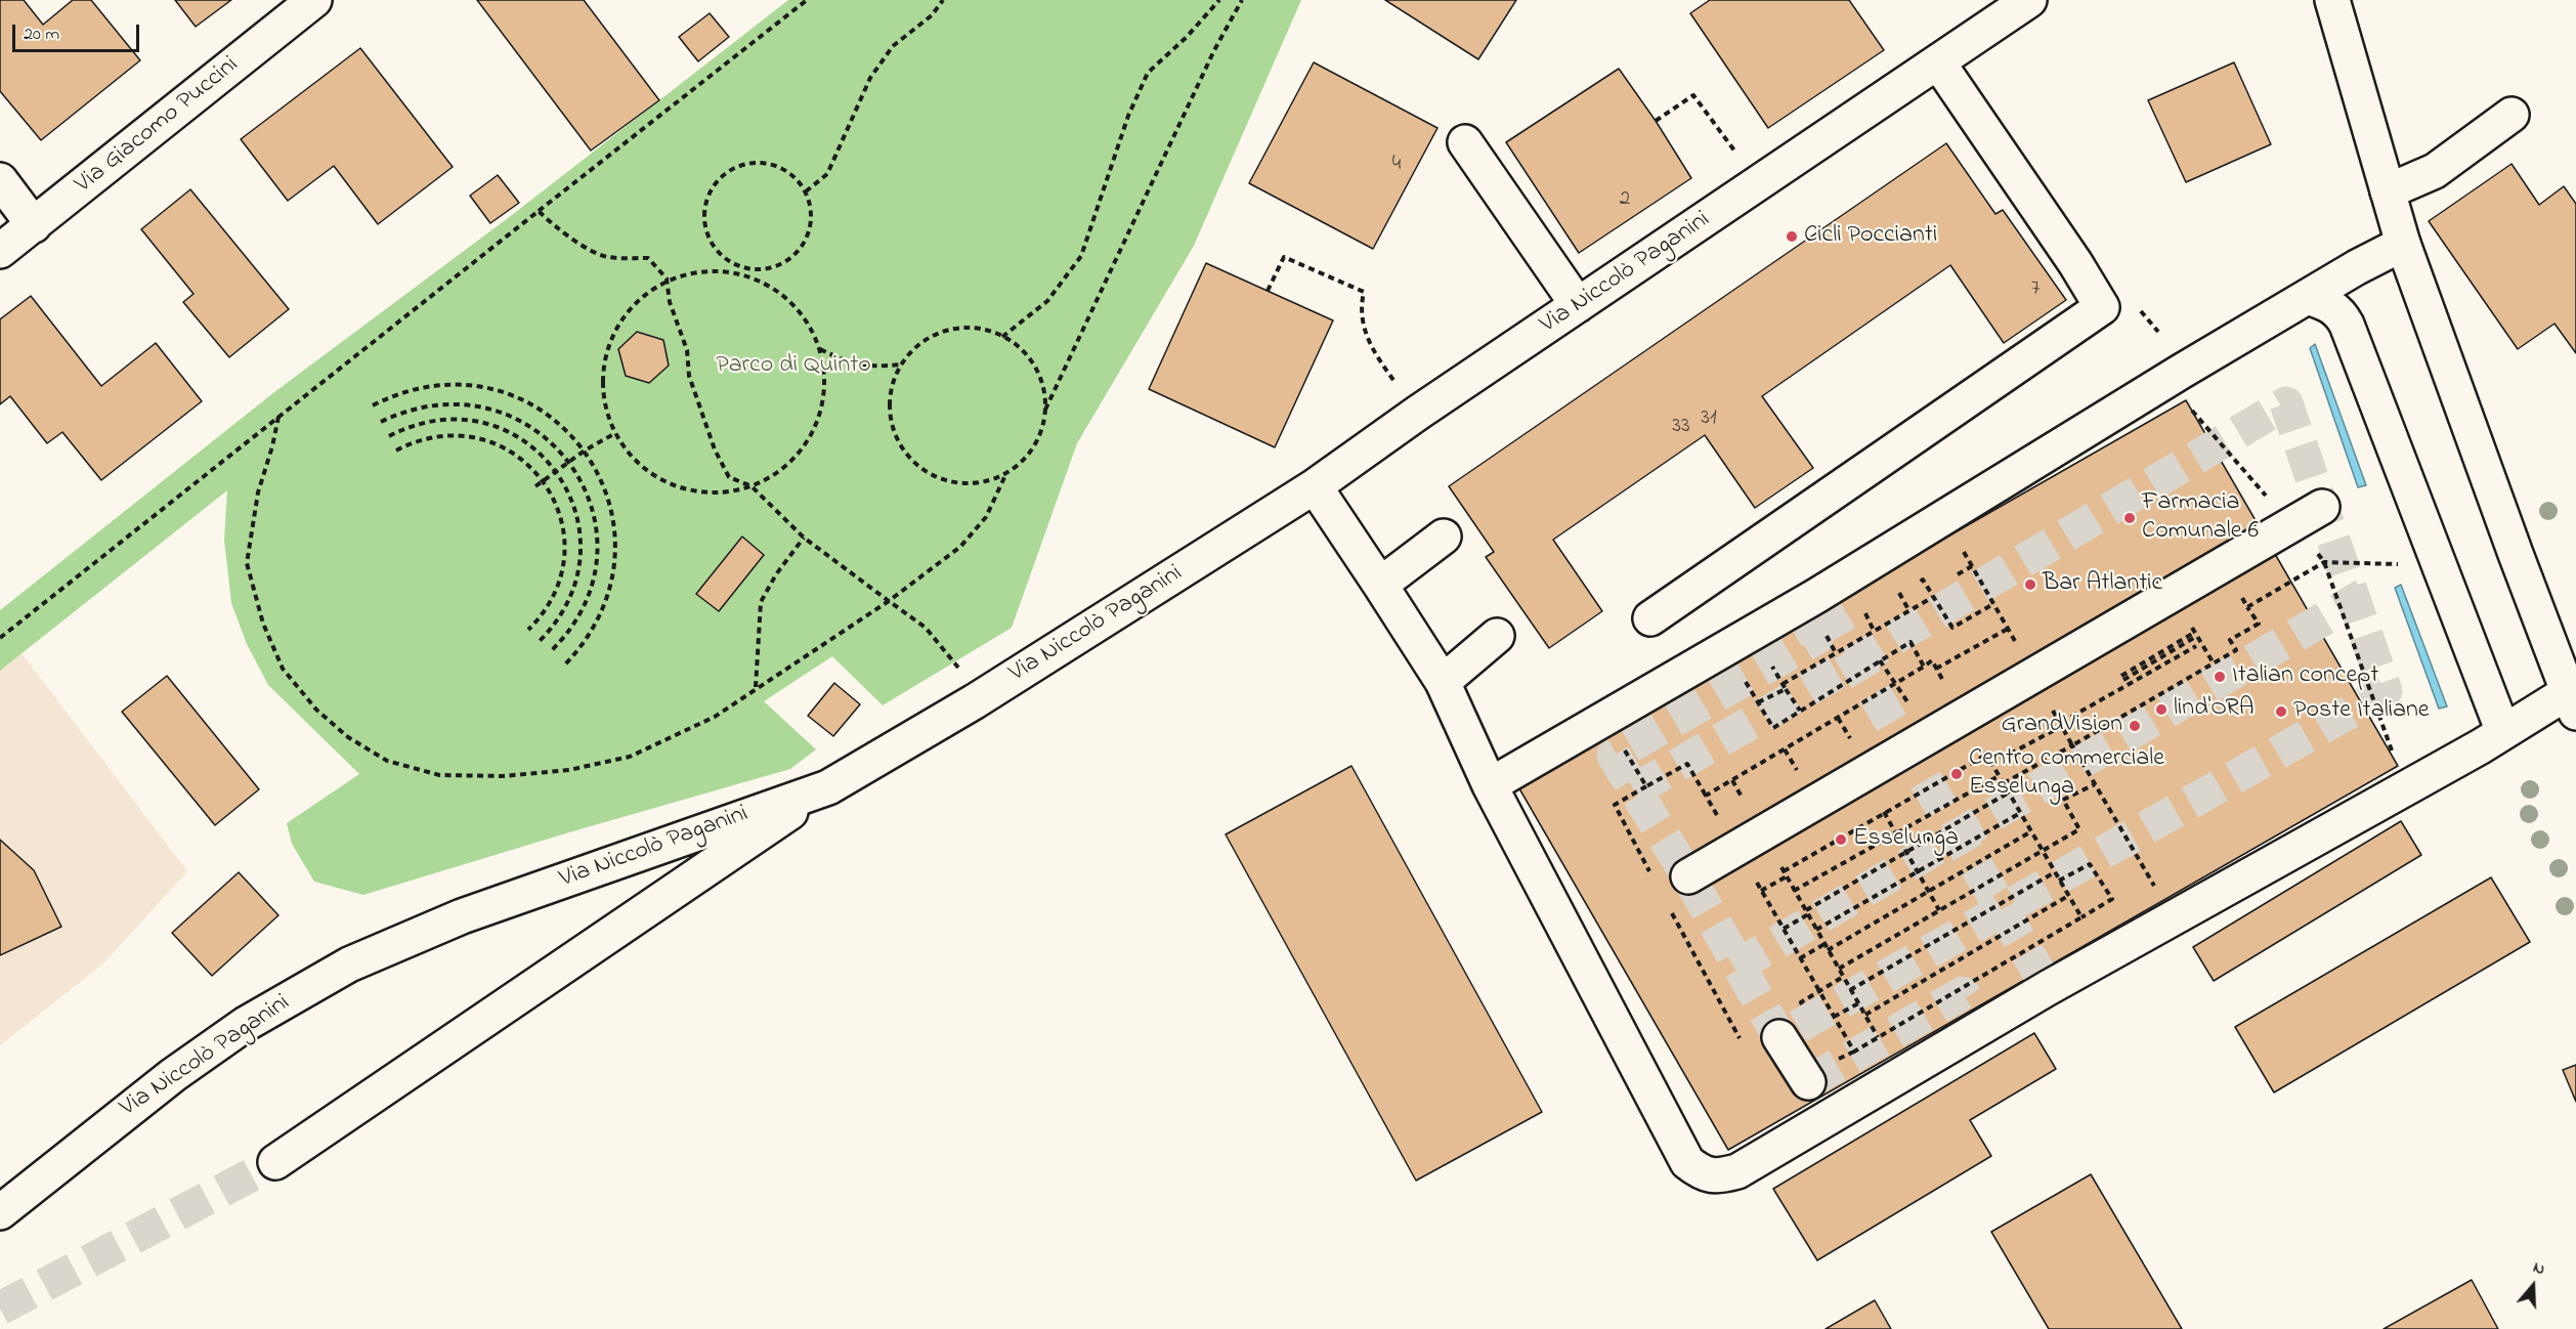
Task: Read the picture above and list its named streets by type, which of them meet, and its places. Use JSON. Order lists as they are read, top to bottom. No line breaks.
{"streets":{"street":["Via Giacomo Puccini","Via Niccolò Paganini"]},"parks":["Parco di Quinto"],"places":["Cicli Poccianti","Farmacia Comunale 6","Bar Atlantic","Italian concept","lind'ORA","Poste Italiane","GrandVision","Centro commerciale Esselunga","Esselunga"],"house_numbers":["4","2","7","31","33"],"scale_bar":"20 m","north":"top"}
